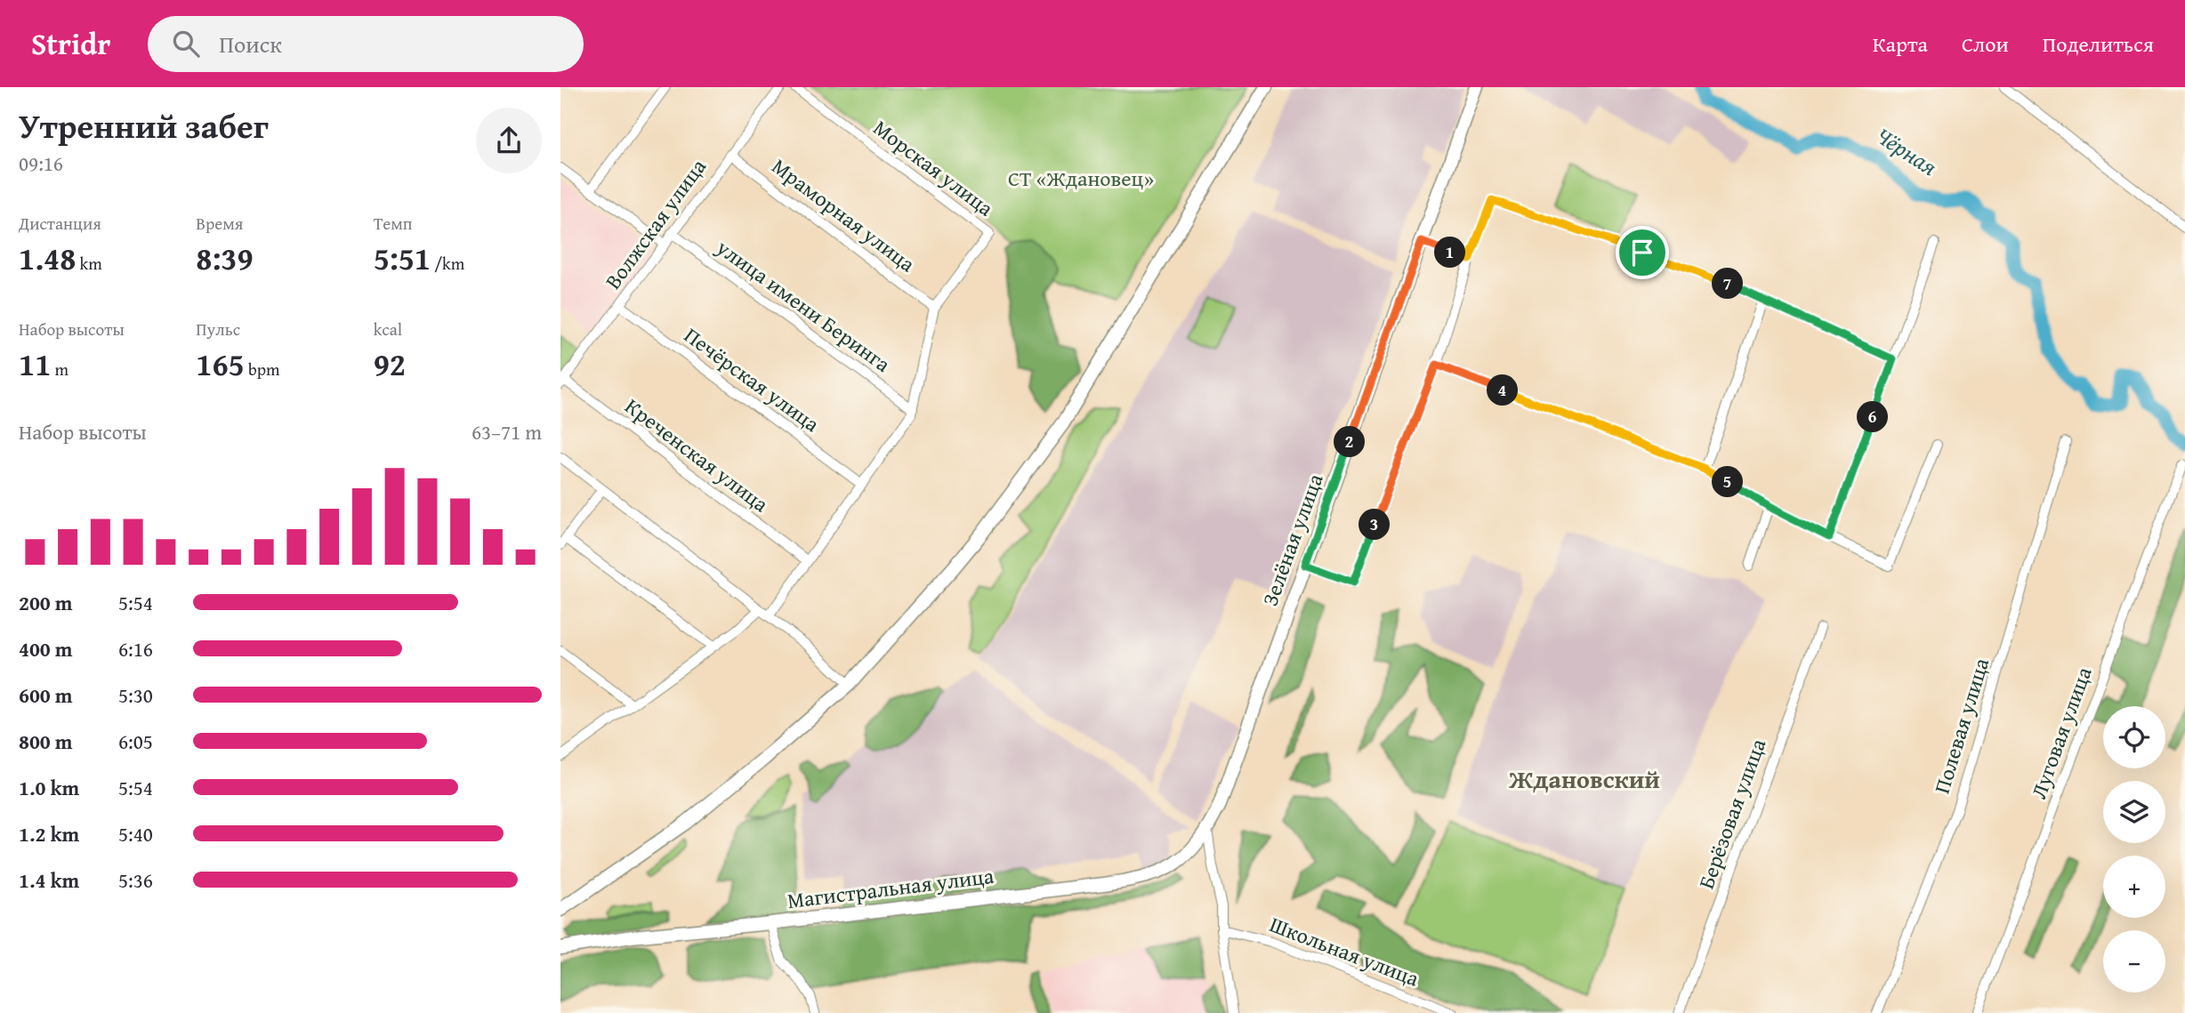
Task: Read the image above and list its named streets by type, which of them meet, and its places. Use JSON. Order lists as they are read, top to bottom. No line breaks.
{"streets":{"street":["Морская улица","Мраморная улица","Волжская улица","улица имени Беринга","Печёрская улица","Креченская улица","Зелёная улица","Полевая улица","Луговая улица","Берёзовая улица","Магистральная улица","Школьная улица"]},"crossings":[["Морская улица","Мраморная улица"],["Мраморная улица","Волжская улица"],["Волжская улица","улица имени Беринга"],["Волжская улица","Печёрская улица"],["Волжская улица","Креченская улица"],["Зелёная улица","Магистральная улица"]],"districts":["Ждановский"],"water":["Чёрная"],"parks":["СТ «Ждановец»"],"page":{"header":"Stridr","search":"Поиск","nav":["Карта","Слои","Поделиться"],"heading":["Утренний забег","09:16"],"stats":[["Дистанция","1.48 km"],["Время","8:39"],["Темп","5:51 /km"],["Набор высоты","11 m"],["Пульс","165 bpm"],["kcal","92"]],"pins":["1","7","4","6","2","5","3"],"chart":["Набор высоты","63–71 m"],"list":[{"name":"200 m","note":"5:54"},{"name":"400 m","note":"6:16"},{"name":"600 m","note":"5:30"},{"name":"800 m","note":"6:05"},{"name":"1.0 km","note":"5:54"},{"name":"1.2 km","note":"5:40"},{"name":"1.4 km","note":"5:36"}],"map_buttons":["+","−"]}}
